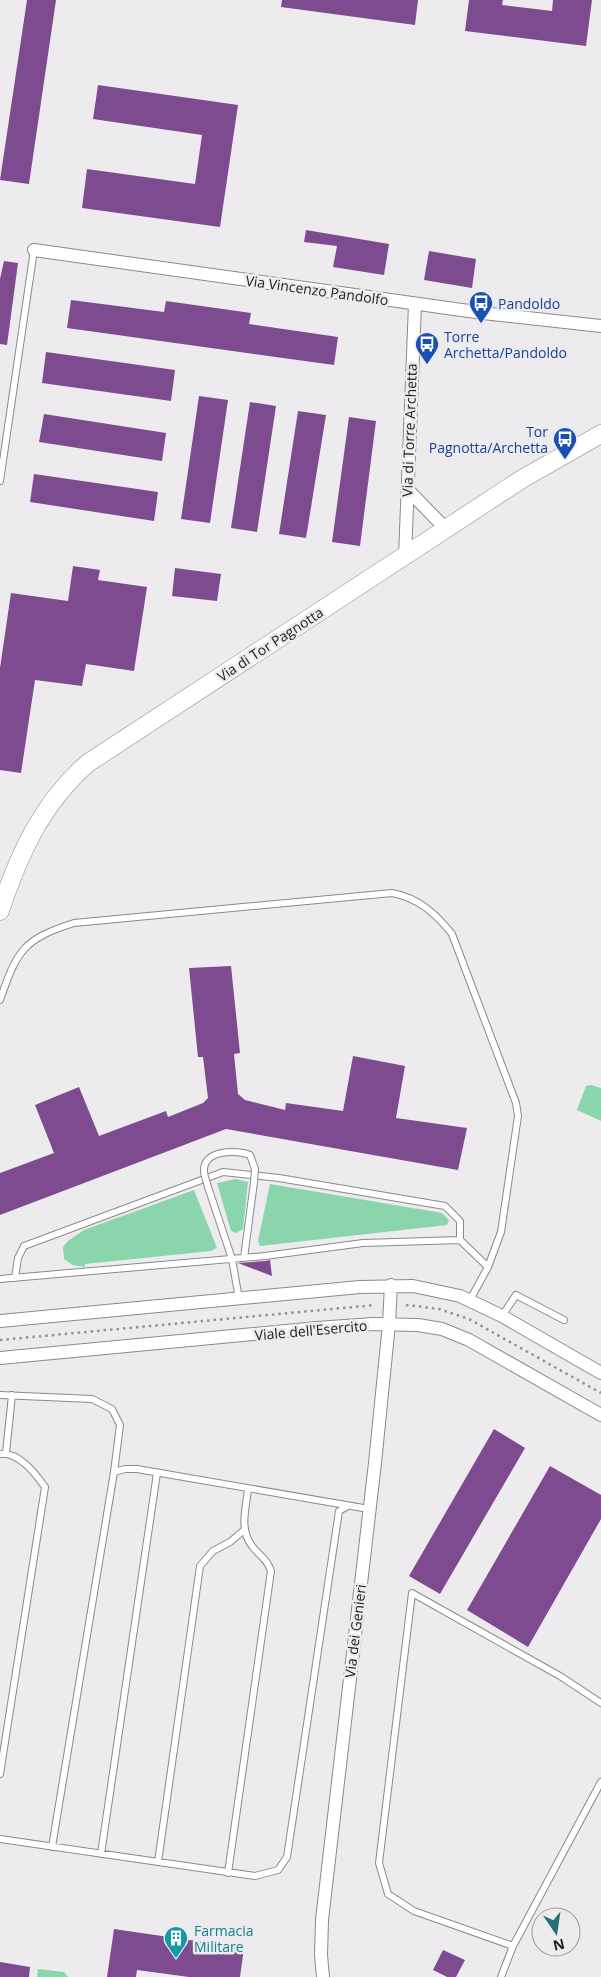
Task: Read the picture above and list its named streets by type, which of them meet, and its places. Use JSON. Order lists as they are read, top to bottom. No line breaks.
{"streets":{"street":["Via Vincenzo Pandolfo","Via di Torre Archetta","Via di Tor Pagnotta","Viale dell'Esercito","Via dei Genieri"]},"crossings":[["Via Vincenzo Pandolfo","Via di Torre Archetta"],["Via di Torre Archetta","Via di Tor Pagnotta"],["Viale dell'Esercito","Via dei Genieri"]],"places":{"bus stop":["Pandoldo","Torre Archetta/Pandoldo","Tor Pagnotta/Archetta"],"building":["Farmacia Militare"]},"north":"bottom"}
